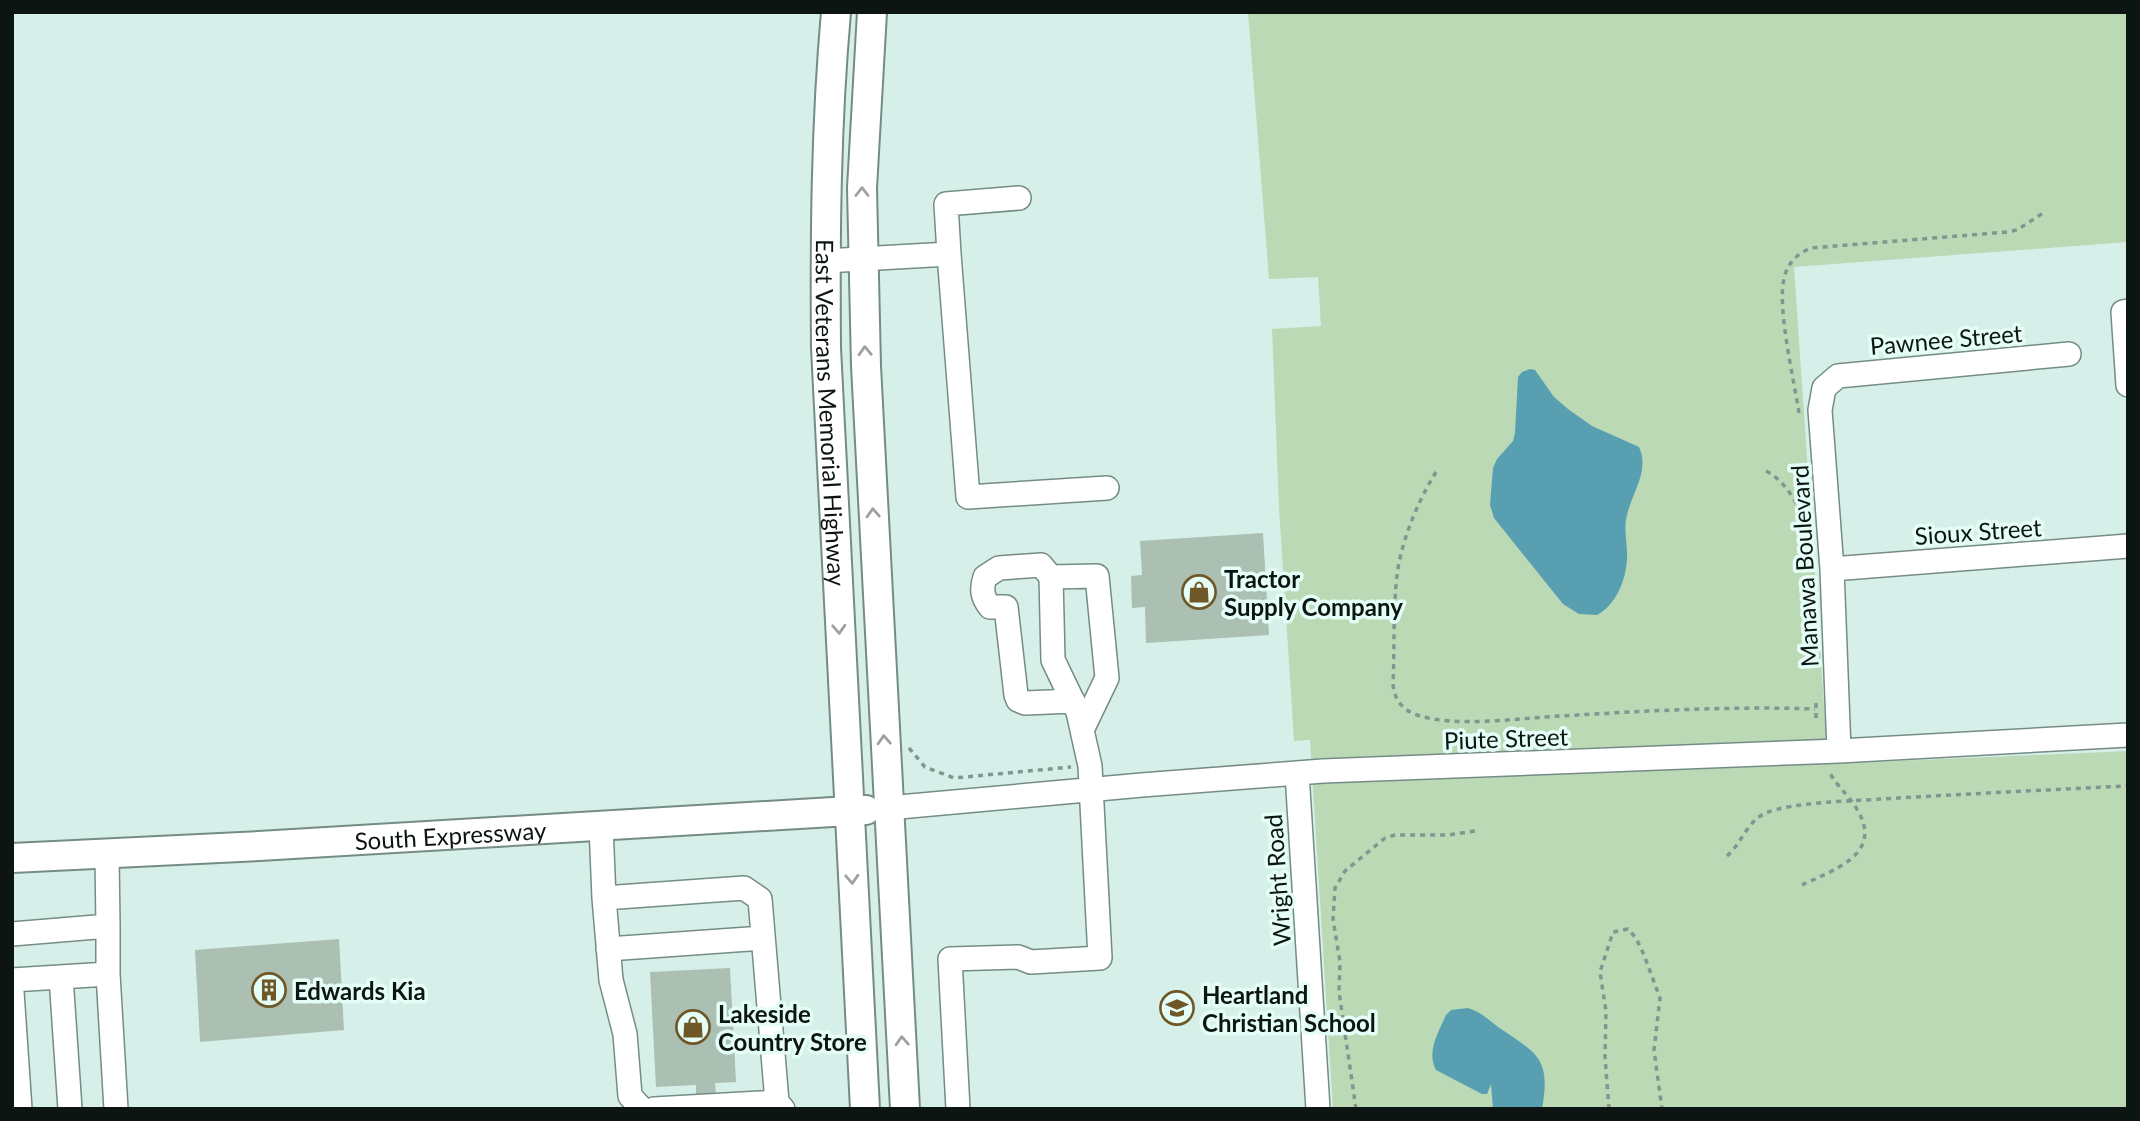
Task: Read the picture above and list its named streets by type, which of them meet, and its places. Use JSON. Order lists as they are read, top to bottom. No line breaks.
{"streets":{"main road":["East Veterans Memorial Highway","South Expressway"],"street":["Pawnee Street","Sioux Street","Manawa Boulevard","Piute Street","Wright Road"]},"crossings":[["Pawnee Street","Manawa Boulevard"],["East Veterans Memorial Highway","Piute Street"],["East Veterans Memorial Highway","South Expressway"],["Sioux Street","Manawa Boulevard"],["Manawa Boulevard","Piute Street"],["Piute Street","South Expressway"],["Piute Street","Wright Road"]],"places":{"shop":["Tractor Supply Company","Lakeside Country Store"],"building":["Edwards Kia"],"school or university":["Heartland Christian School"]}}
